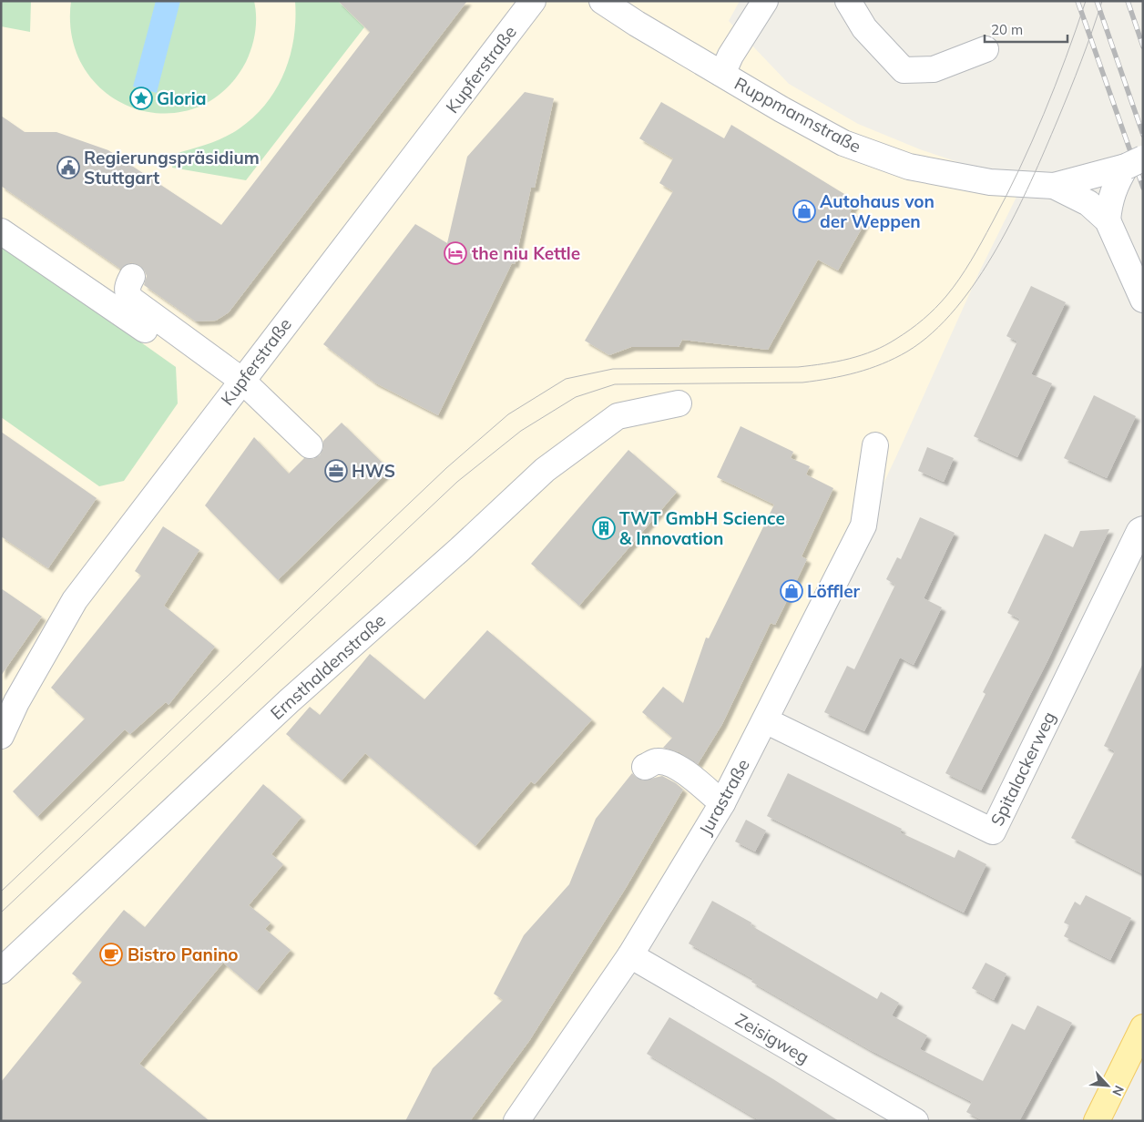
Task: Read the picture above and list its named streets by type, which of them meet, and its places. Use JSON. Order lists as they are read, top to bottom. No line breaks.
{"streets":{"street":["Kupferstraße","Ruppmannstraße","Ernsthaldenstraße","Spitalackerweg","Jurastraße","Zeisigweg"]},"crossings":[["Spitalackerweg","Jurastraße"],["Jurastraße","Zeisigweg"]],"places":{"place":["Gloria"],"public building":["Regierungspräsidium Stuttgart"],"shop":["Autohaus von der Weppen","Löffler"],"hotel":["the niu Kettle"],"office":["HWS"],"building":["TWT GmbH Science & Innovation"],"cafe":["Bistro Panino"]},"scale_bar":"20 m","north":"bottom right"}
